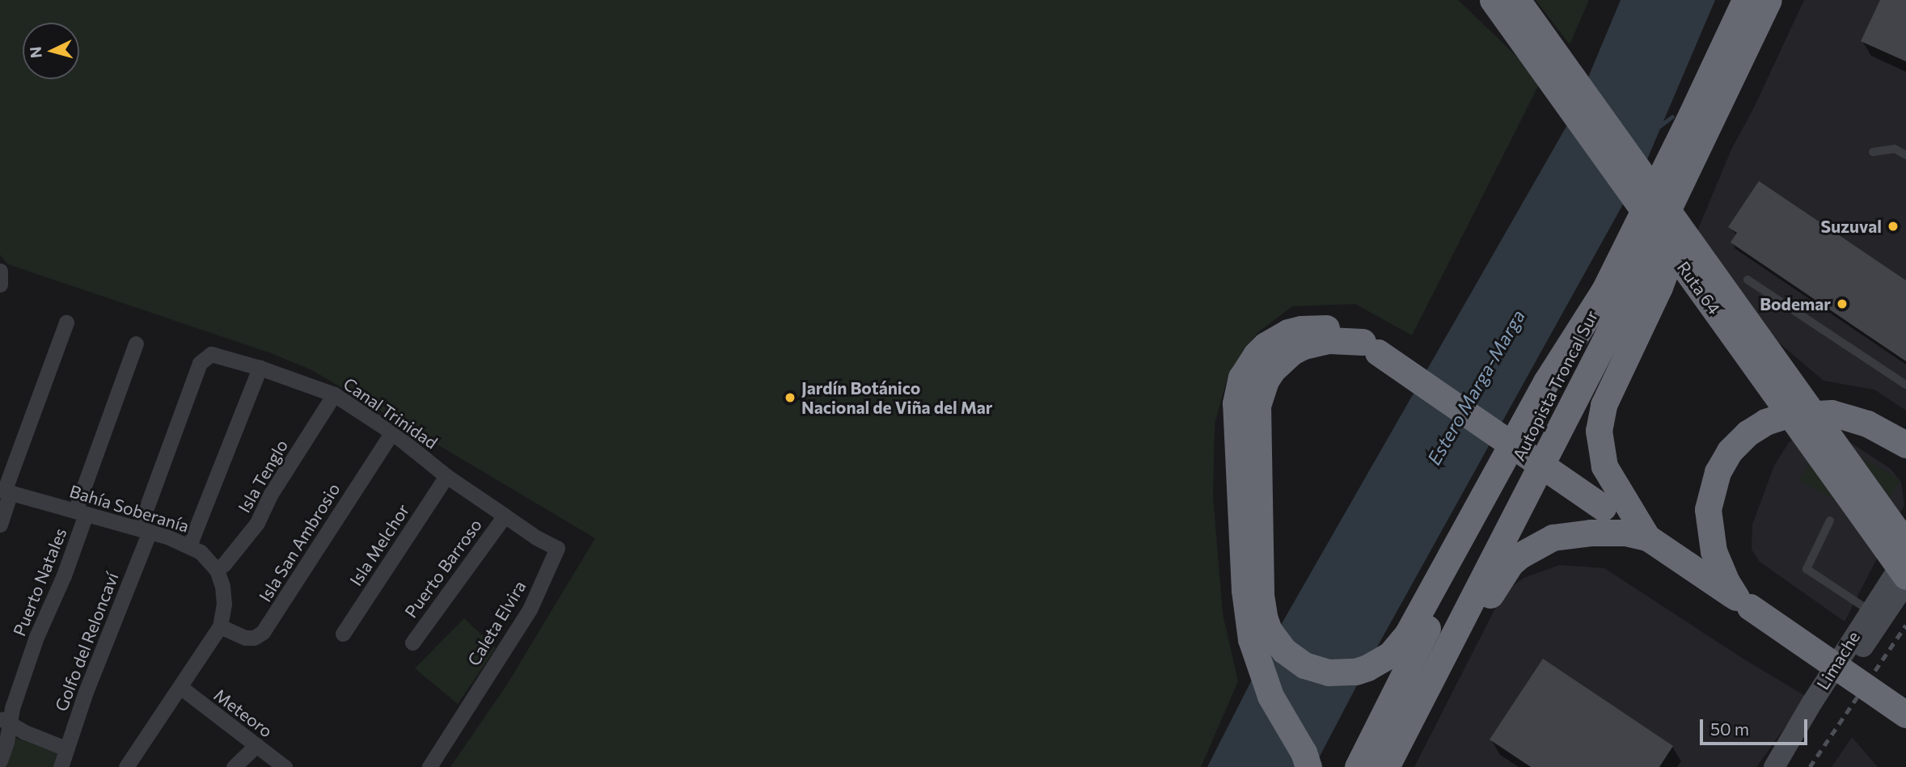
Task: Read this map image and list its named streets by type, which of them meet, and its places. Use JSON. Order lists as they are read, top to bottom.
{
  "streets": {
    "highway": ["Ruta 64", "Autopista Troncal Sur"],
    "main road": ["Limache"],
    "street": [
      "Canal Trinidad",
      "Isla Tenglo",
      "Bahía Soberanía",
      "Isla San Ambrosio",
      "Isla Melchor",
      "Puerto Barroso",
      "Puerto Natales",
      "Caleta Elvira",
      "Golfo del Reloncaví",
      "Meteoro"
    ]
  },
  "crossings": [
    ["Canal Trinidad", "Isla Tenglo"],
    ["Canal Trinidad", "Isla San Ambrosio"],
    ["Canal Trinidad", "Isla Melchor"],
    ["Canal Trinidad", "Puerto Barroso"],
    ["Canal Trinidad", "Caleta Elvira"],
    ["Canal Trinidad", "Golfo del Reloncaví"],
    ["Isla Tenglo", "Bahía Soberanía"],
    ["Bahía Soberanía", "Puerto Natales"],
    ["Bahía Soberanía", "Golfo del Reloncaví"],
    ["Puerto Barroso", "Caleta Elvira"]
  ],
  "water": ["Estero Marga-Marga"],
  "places": ["Suzuval", "Bodemar", "Jardín Botánico Nacional de Viña del Mar"],
  "scale_bar": "50 m",
  "north": "left"
}
